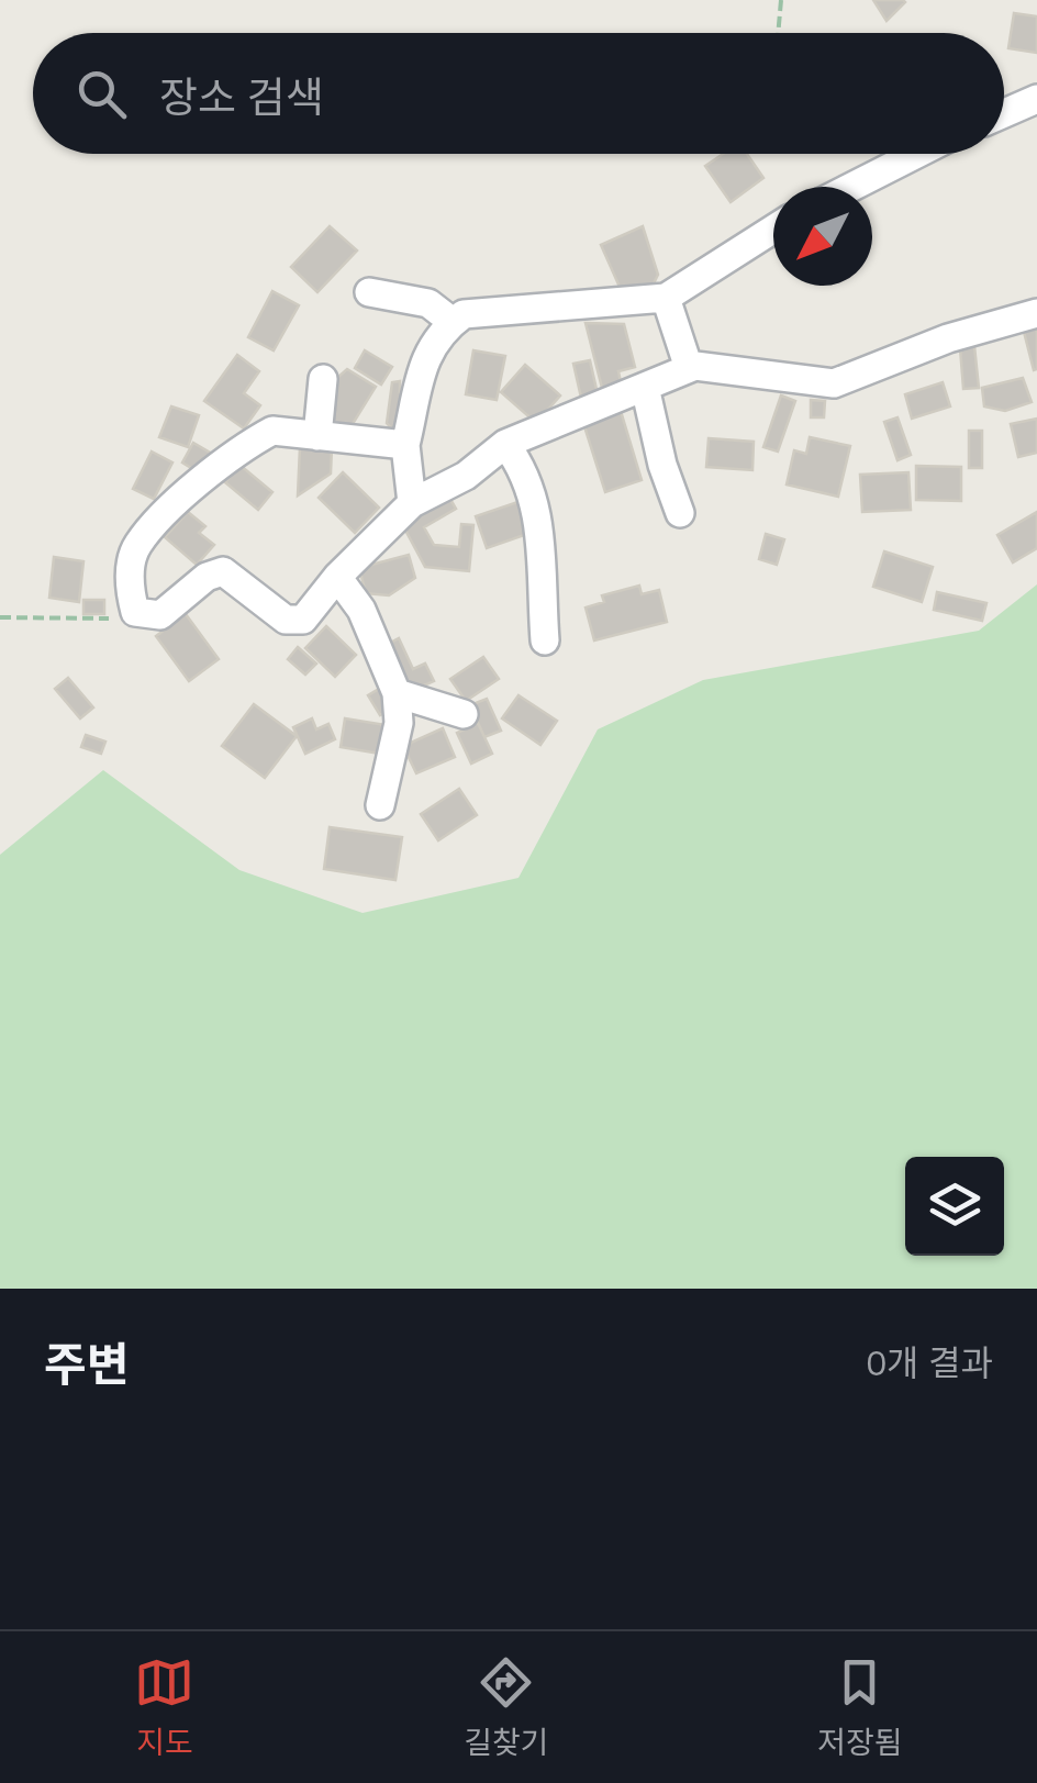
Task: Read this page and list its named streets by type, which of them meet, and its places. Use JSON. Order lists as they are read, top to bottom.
{
  "north": "bottom left",
  "page": {
    "search": "장소 검색",
    "heading": ["주변", "0개 결과"],
    "nav": ["지도", "길찾기", "저장됨"]
  }
}
